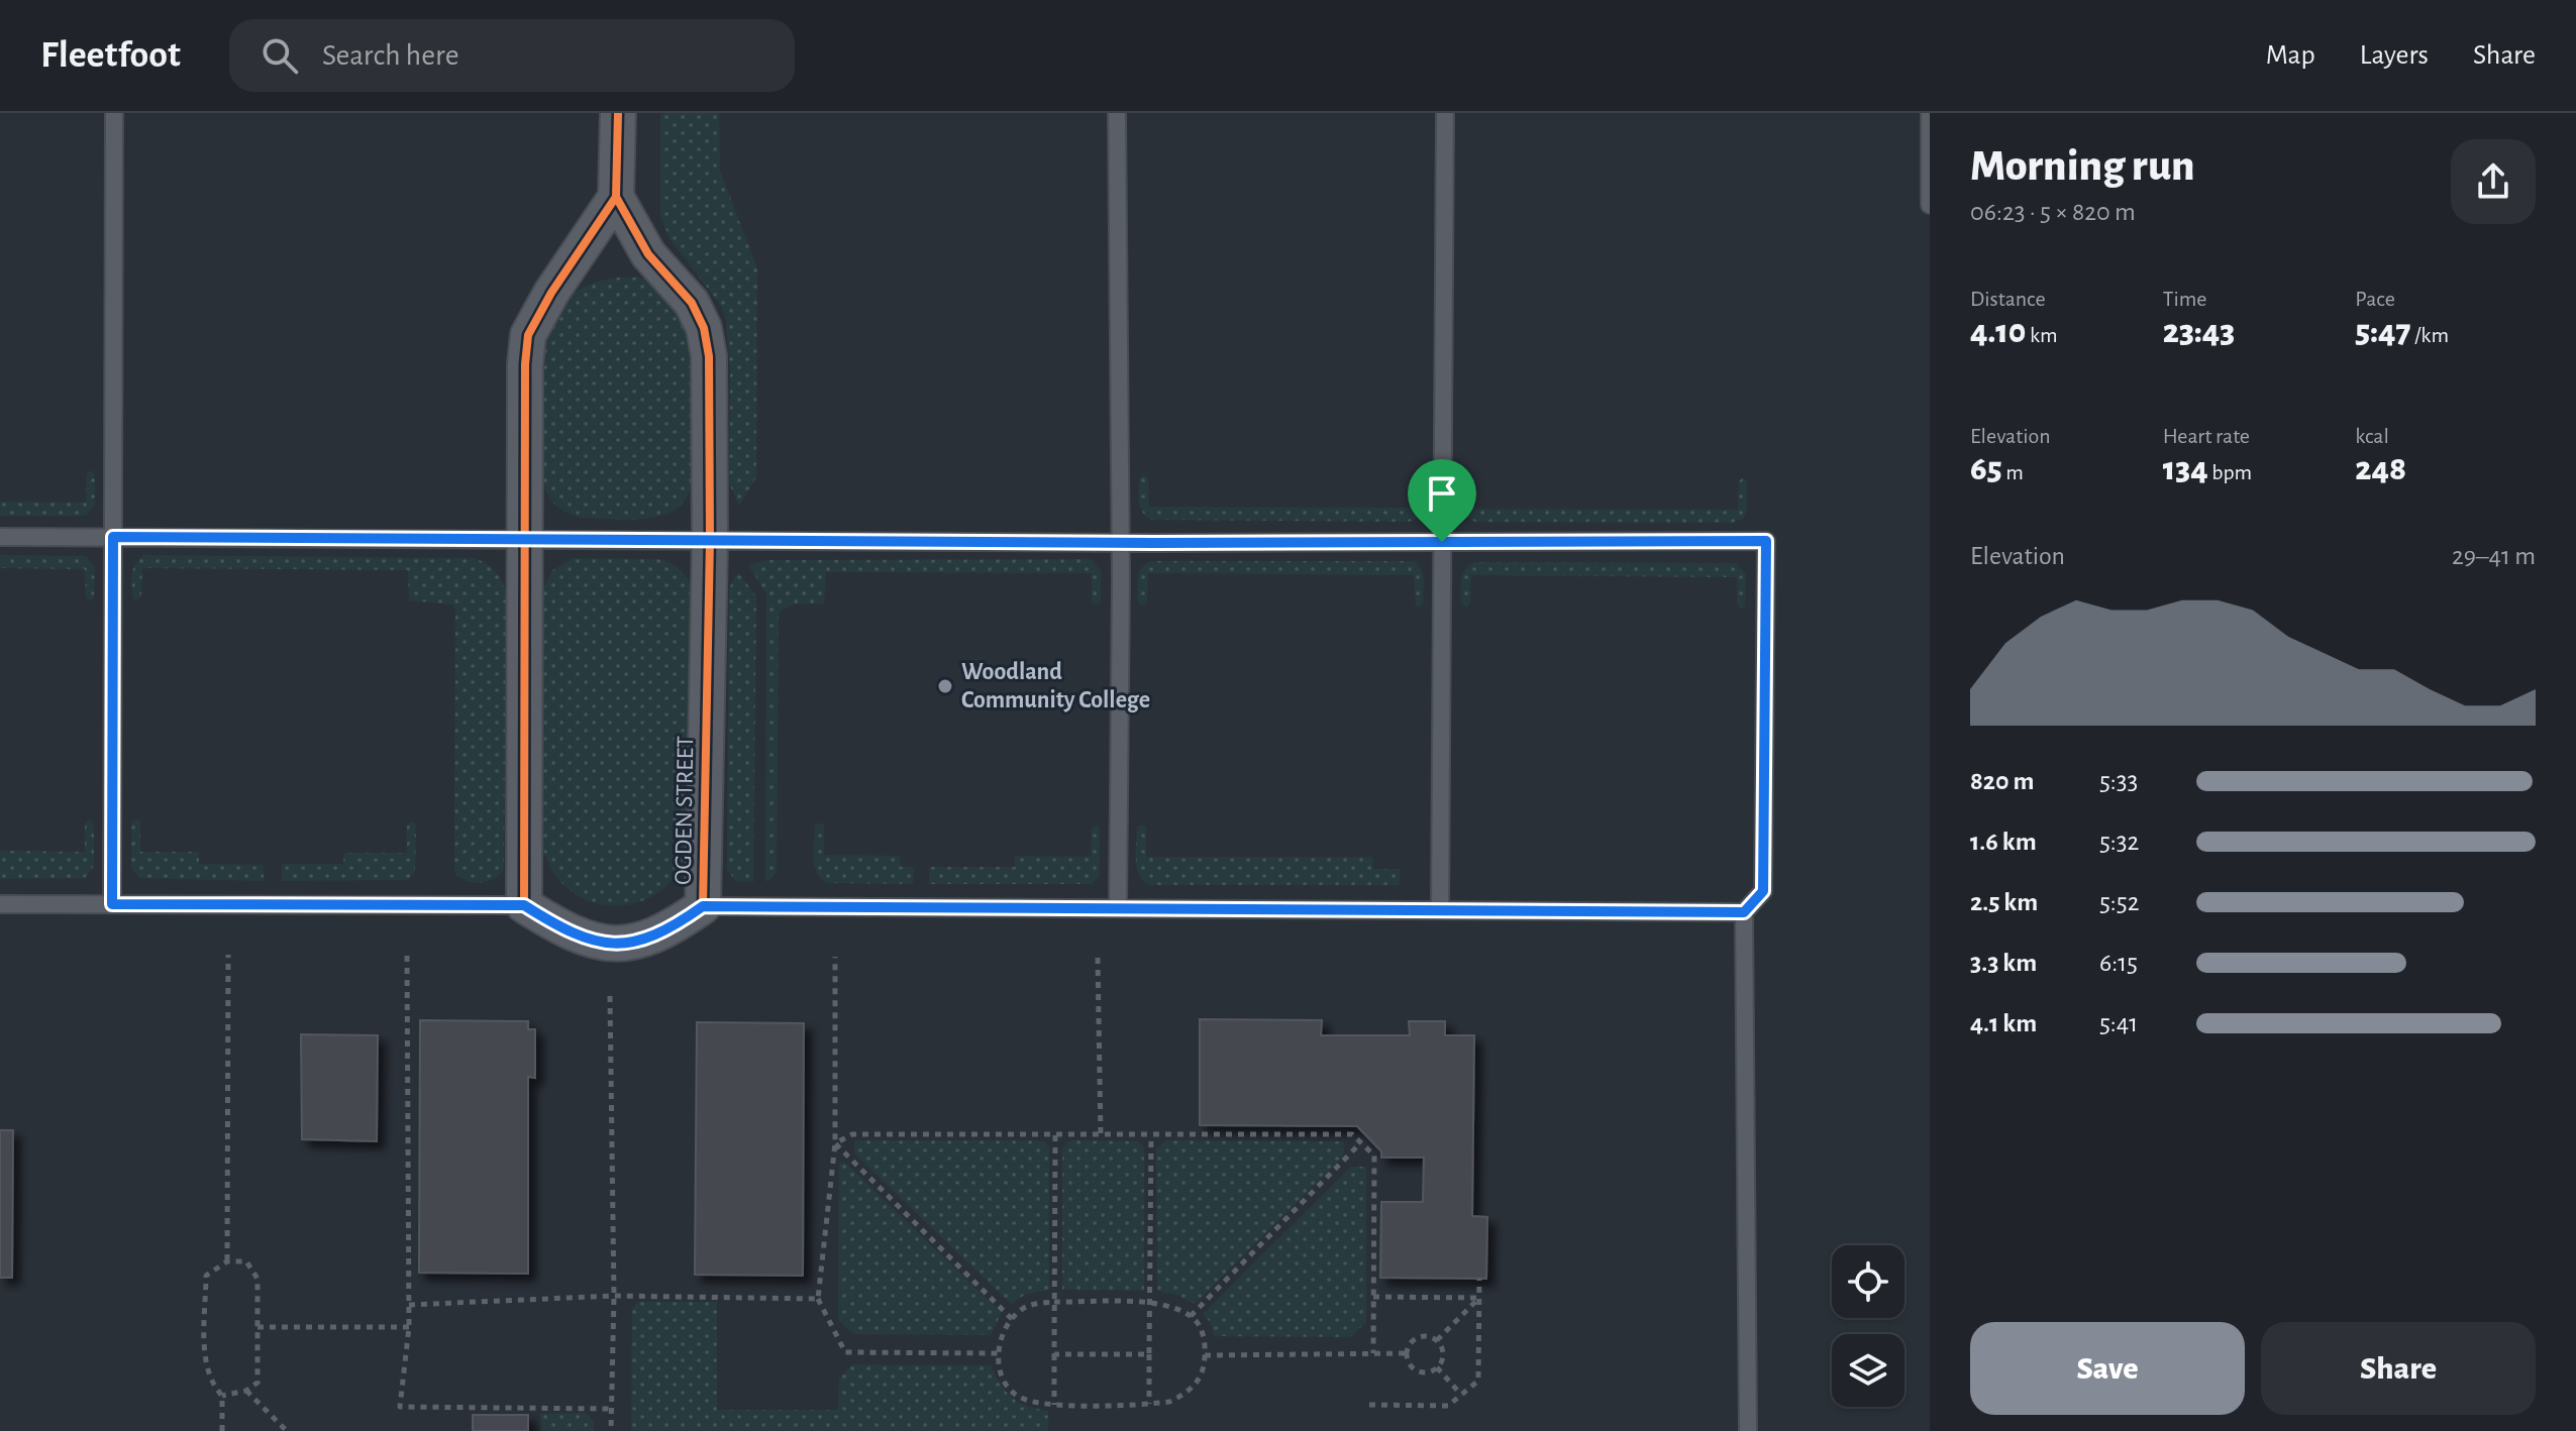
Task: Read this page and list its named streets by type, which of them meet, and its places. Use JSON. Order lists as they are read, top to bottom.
{
  "streets": {
    "street": ["OGDEN STREET"]
  },
  "places": ["Woodland Community College"],
  "page": {
    "header": "Fleetfoot",
    "search": "Search here",
    "nav": ["Map", "Layers", "Share"],
    "heading": ["Morning run", "06:23 · 5 × 820 m"],
    "stats": [
      ["Distance", "4.10 km"],
      ["Time", "23:43"],
      ["Pace", "5:47 /km"],
      ["Elevation", "65 m"],
      ["Heart rate", "134 bpm"],
      ["kcal", "248"]
    ],
    "chart": ["Elevation", "29–41 m"],
    "list": [
      {
        "name": "820 m",
        "note": "5:33"
      },
      {
        "name": "1.6 km",
        "note": "5:32"
      },
      {
        "name": "2.5 km",
        "note": "5:52"
      },
      {
        "name": "3.3 km",
        "note": "6:15"
      },
      {
        "name": "4.1 km",
        "note": "5:41"
      }
    ],
    "buttons": ["Save", "Share"]
  }
}
